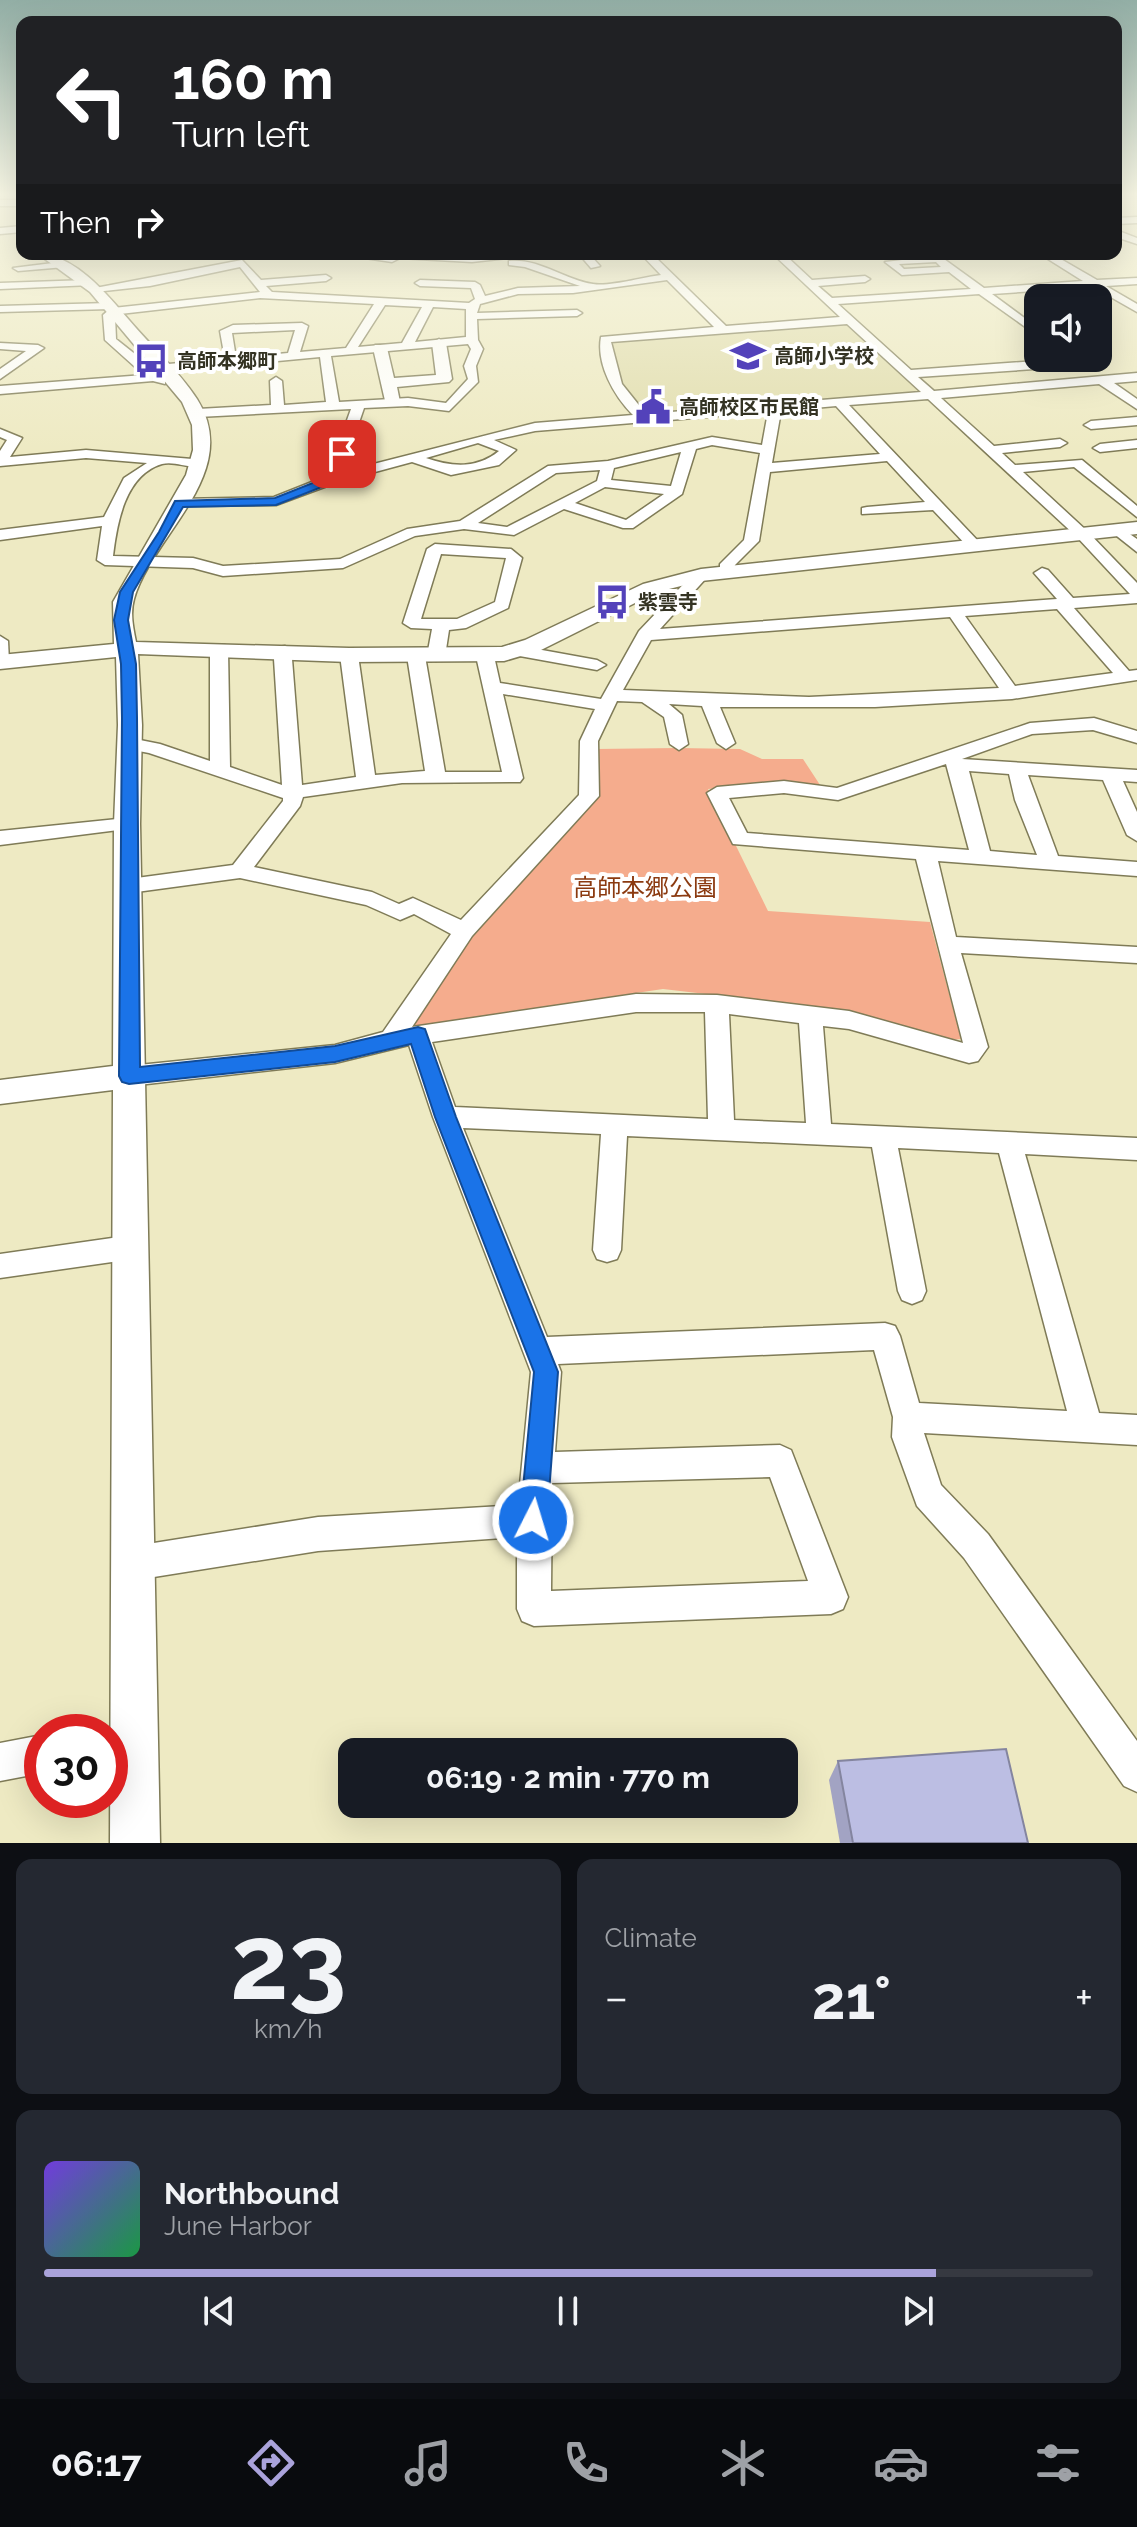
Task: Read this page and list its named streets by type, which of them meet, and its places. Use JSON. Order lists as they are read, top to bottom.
{
  "parks": ["高師本郷公園"],
  "places": {
    "school or university": ["高師小学校"],
    "bus stop": ["高師本郷町", "紫雲寺"],
    "public building": ["高師校区市民館"]
  },
  "page": {
    "turn": ["160 m", "Turn left"],
    "then": "Then",
    "limit": "30",
    "trip": "06:19 · 2 min · 770 m",
    "tile": [
      ["23", "km/h"],
      "Climate"
    ],
    "heat": ["−", "21°", "+"],
    "song": ["Northbound", "June Harbor"],
    "tabs": "06:17"
  }
}
